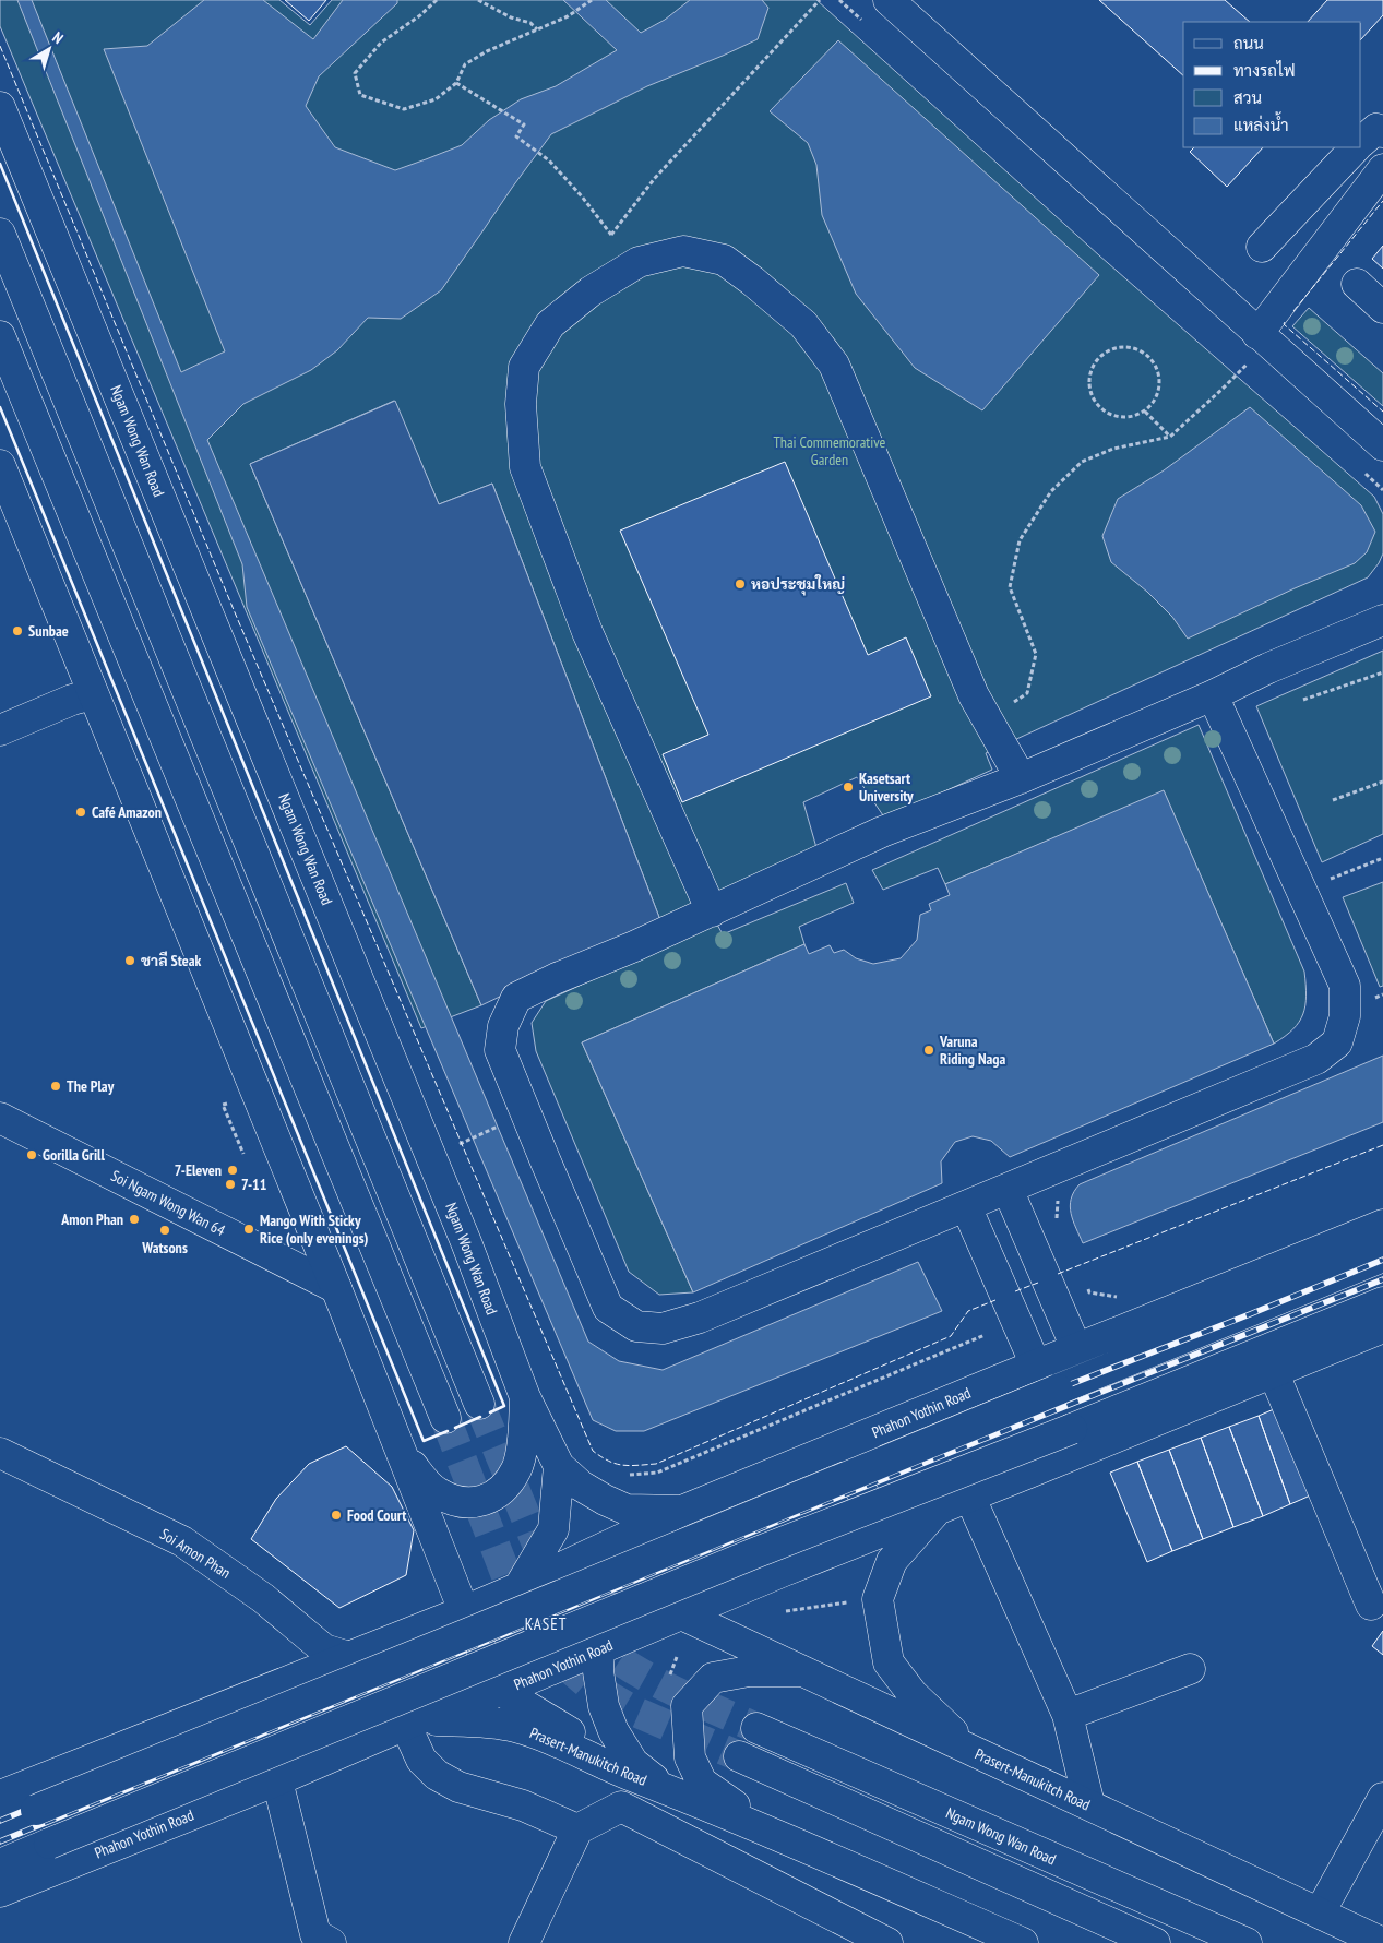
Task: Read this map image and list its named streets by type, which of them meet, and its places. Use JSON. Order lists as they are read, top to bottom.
{
  "streets": {
    "main road": [
      "Ngam Wong Wan Road",
      "Soi Ngam Wong Wan 64",
      "Phahon Yothin Road",
      "Soi Amon Phan",
      "Prasert-Manukitch Road"
    ]
  },
  "crossings": [
    ["Ngam Wong Wan Road", "Phahon Yothin Road"],
    ["Phahon Yothin Road", "Soi Amon Phan"],
    ["Phahon Yothin Road", "Prasert-Manukitch Road"]
  ],
  "districts": ["KASET"],
  "parks": ["Thai Commemorative Garden"],
  "places": [
    "หอประชุมใหญ่",
    "Sunbae",
    "Kasetsart University",
    "Café Amazon",
    "ชาลี Steak",
    "Varuna Riding Naga",
    "The Play",
    "Gorilla Grill",
    "7-Eleven",
    "7-11",
    "Amon Phan",
    "Mango With Sticky Rice (only evenings)",
    "Watsons",
    "Food Court"
  ],
  "legend": [
    "ถนน",
    "ทางรถไฟ",
    "สวน",
    "แหล่งน้ำ"
  ],
  "north": "top right"
}
